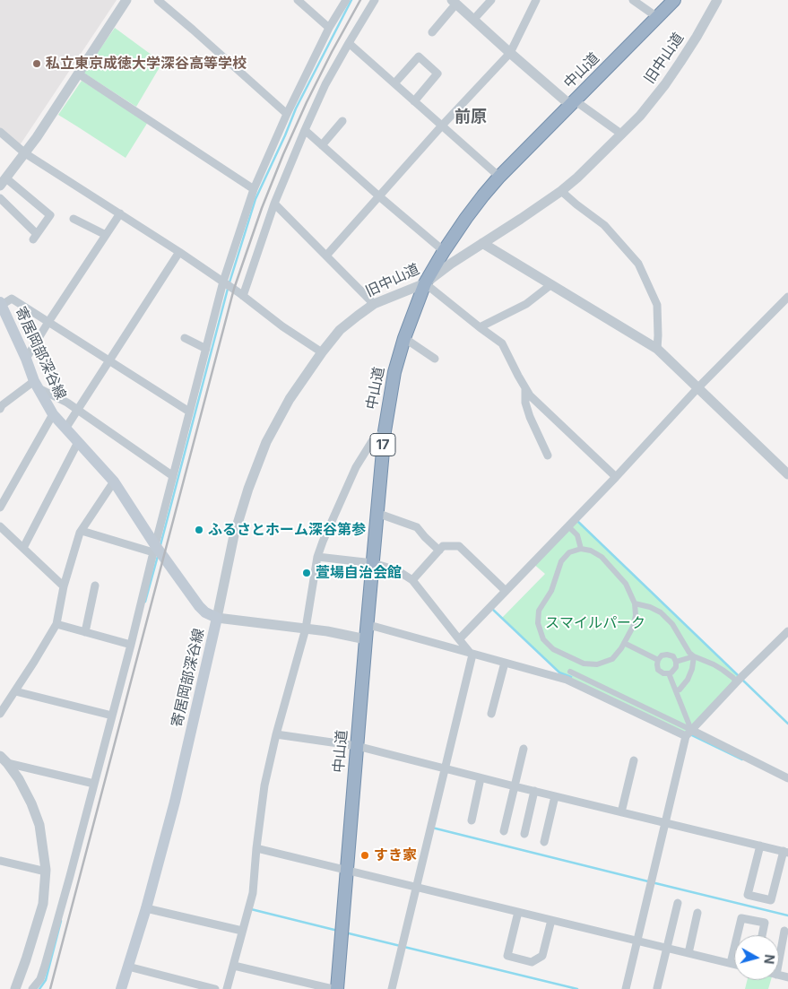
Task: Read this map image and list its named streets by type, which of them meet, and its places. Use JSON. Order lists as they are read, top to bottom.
{
  "streets": {
    "highway": ["中山道", "17"],
    "main road": ["寄居岡部深谷線"],
    "street": ["旧中山道"]
  },
  "crossings": [
    ["旧中山道", "中山道"],
    ["旧中山道", "寄居岡部深谷線"]
  ],
  "districts": ["前原"],
  "parks": ["スマイルパーク"],
  "places": [
    "私立東京成徳大学深谷高等学校",
    "ふるさとホーム深谷第参",
    "萱場自治会館",
    "すき家"
  ],
  "north": "right"
}
